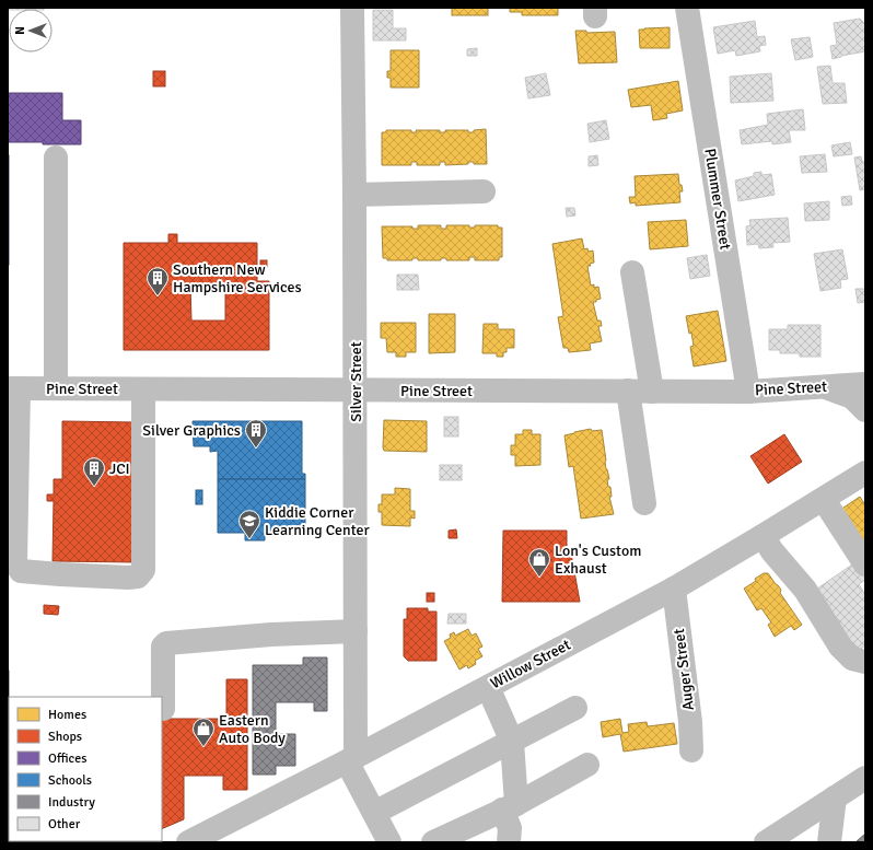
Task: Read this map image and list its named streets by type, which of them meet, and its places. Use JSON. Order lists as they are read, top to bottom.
{
  "streets": {
    "street": [
      "Plummer Street",
      "Silver Street",
      "Pine Street",
      "Willow Street",
      "Auger Street"
    ]
  },
  "crossings": [
    ["Plummer Street", "Pine Street"],
    ["Silver Street", "Pine Street"],
    ["Silver Street", "Willow Street"],
    ["Willow Street", "Auger Street"]
  ],
  "places": {
    "building": ["Southern New Hampshire Services", "Silver Graphics", "JCI"],
    "school or university": ["Kiddie Corner Learning Center"],
    "shop": ["Lon's Custom Exhaust", "Eastern Auto Body"]
  },
  "legend": [
    "Homes",
    "Shops",
    "Offices",
    "Schools",
    "Industry",
    "Other"
  ],
  "north": "left"
}
